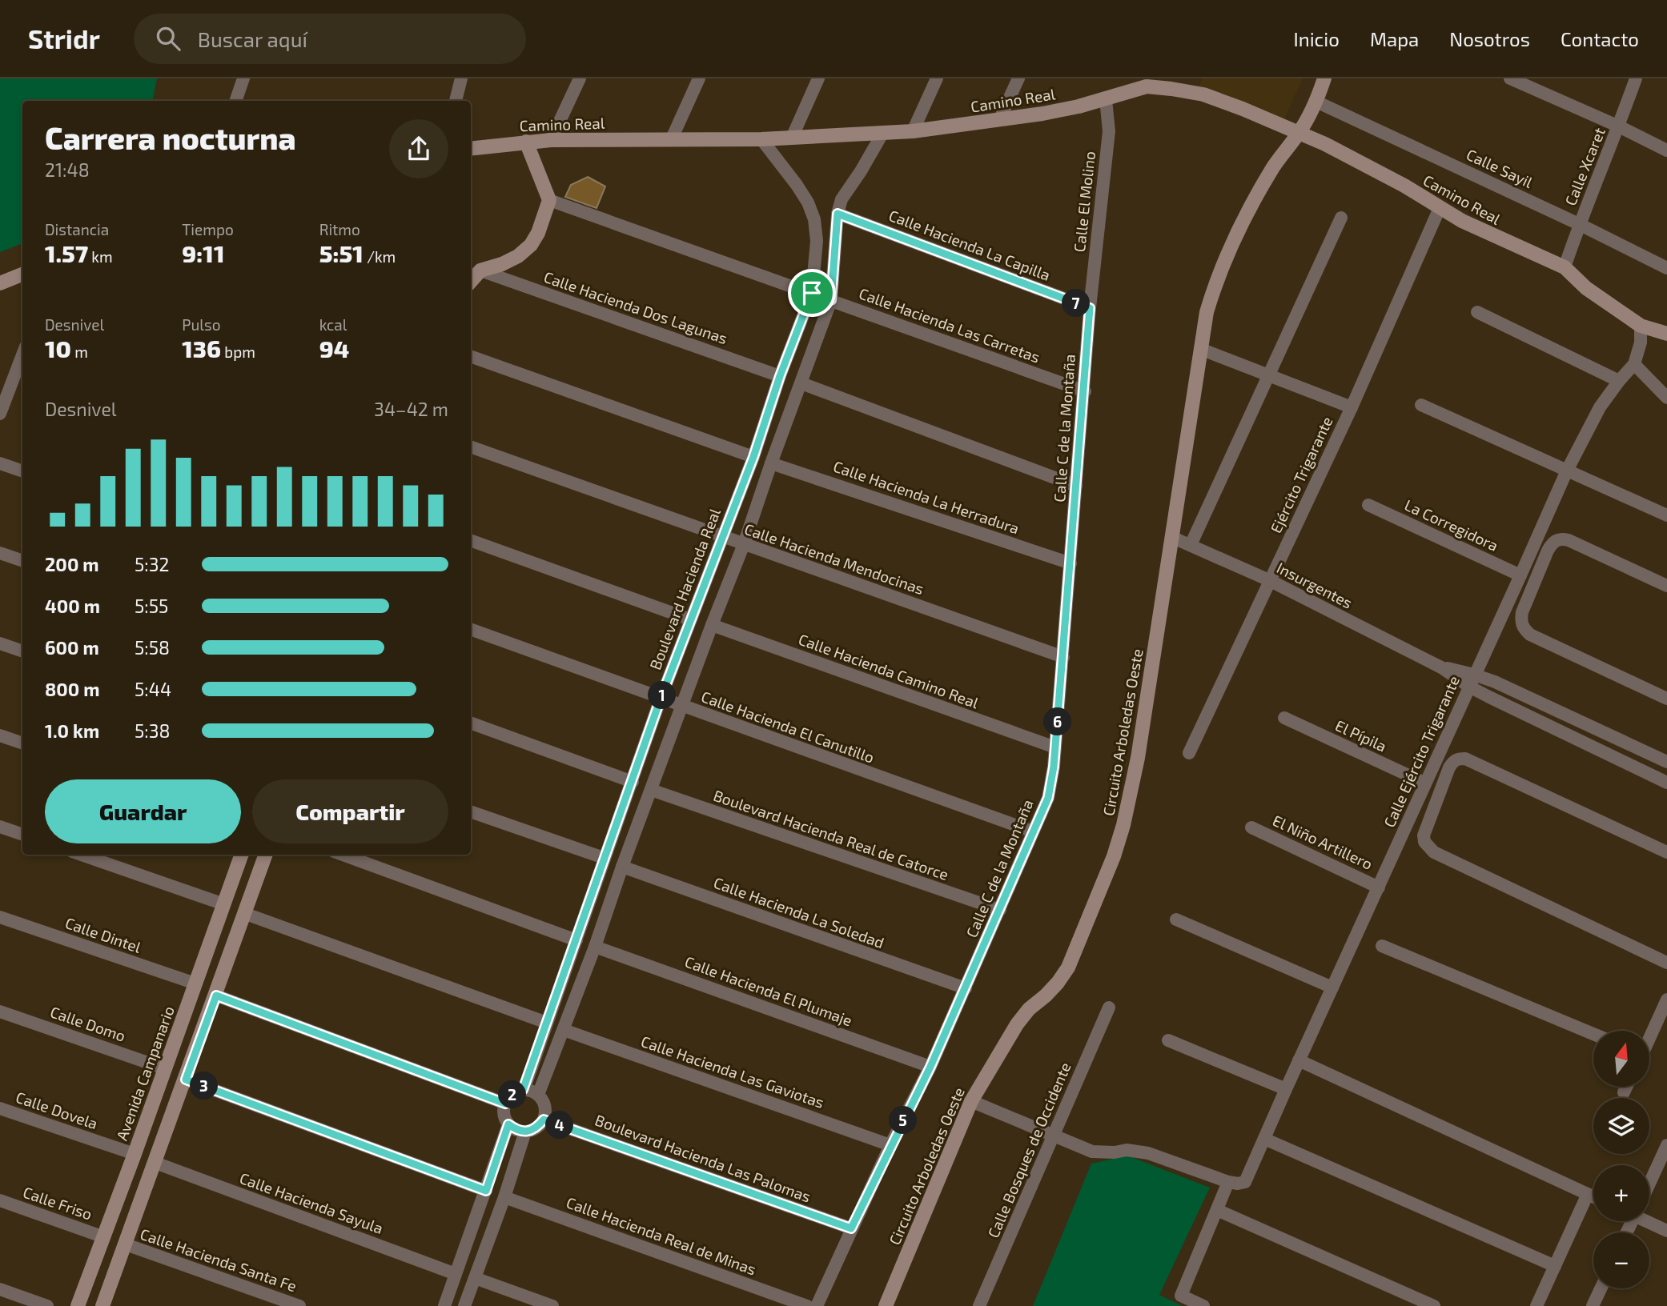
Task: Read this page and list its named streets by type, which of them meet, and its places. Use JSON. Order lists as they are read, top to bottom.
{
  "streets": {
    "street": [
      "Camino Real",
      "Calle Xcaret",
      "Calle Sayil",
      "Calle El Molino",
      "Calle Hacienda La Capilla",
      "Calle Hacienda Dos Lagunas",
      "Calle Hacienda Las Carretas",
      "Calle C de la Montaña",
      "Ejército Trigarante",
      "Calle Hacienda La Herradura",
      "La Corregidora",
      "Calle Hacienda Mendocinas",
      "Insurgentes",
      "Boulevard Hacienda Real",
      "Calle Hacienda Camino Real",
      "Calle Hacienda El Canutillo",
      "Circuito Arboledas Oeste",
      "El Pípila",
      "Calle Ejército Trigarante",
      "Boulevard Hacienda Real de Catorce",
      "El Niño Artillero",
      "Calle Hacienda La Soledad",
      "Calle Dintel",
      "Calle Hacienda El Plumaje",
      "Calle Domo",
      "Calle Hacienda Las Gaviotas",
      "Avenida Campanario",
      "Calle Dovela",
      "Calle Bosques de Occidente",
      "Boulevard Hacienda Las Palomas",
      "Calle Friso",
      "Calle Hacienda Sayula",
      "Calle Hacienda Real de Minas",
      "Calle Hacienda Santa Fe"
    ]
  },
  "crossings": [
    ["Camino Real", "Calle Xcaret"],
    ["Camino Real", "Calle El Molino"],
    ["Camino Real", "Ejército Trigarante"],
    ["Camino Real", "Boulevard Hacienda Real"],
    ["Camino Real", "Circuito Arboledas Oeste"],
    ["Camino Real", "Calle Ejército Trigarante"],
    ["Calle Xcaret", "Calle Sayil"],
    ["Calle Sayil", "Circuito Arboledas Oeste"],
    ["Calle El Molino", "Calle Hacienda La Capilla"],
    ["Calle El Molino", "Calle C de la Montaña"],
    ["Calle Hacienda La Capilla", "Calle C de la Montaña"],
    ["Calle Hacienda Dos Lagunas", "Boulevard Hacienda Real"],
    ["Calle Hacienda Las Carretas", "Calle C de la Montaña"],
    ["Calle Hacienda Las Carretas", "Boulevard Hacienda Real"],
    ["Calle C de la Montaña", "Calle Hacienda La Herradura"],
    ["Calle C de la Montaña", "Calle Hacienda Mendocinas"],
    ["Calle C de la Montaña", "Calle Hacienda Camino Real"],
    ["Calle C de la Montaña", "Calle Hacienda El Canutillo"],
    ["Calle C de la Montaña", "Boulevard Hacienda Real de Catorce"],
    ["Calle C de la Montaña", "Calle Hacienda La Soledad"],
    ["Calle C de la Montaña", "Calle Hacienda El Plumaje"],
    ["Calle C de la Montaña", "Calle Hacienda Las Gaviotas"],
    ["Calle C de la Montaña", "Boulevard Hacienda Las Palomas"],
    ["Ejército Trigarante", "Insurgentes"],
    ["La Corregidora", "Calle Ejército Trigarante"],
    ["Calle Hacienda Mendocinas", "Boulevard Hacienda Real"],
    ["Insurgentes", "Circuito Arboledas Oeste"],
    ["Insurgentes", "Calle Ejército Trigarante"],
    ["Boulevard Hacienda Real", "Calle Hacienda El Canutillo"],
    ["Boulevard Hacienda Real", "Boulevard Hacienda Las Palomas"],
    ["El Pípila", "Calle Ejército Trigarante"],
    ["Calle Ejército Trigarante", "El Niño Artillero"],
    ["Calle Dintel", "Avenida Campanario"],
    ["Calle Domo", "Avenida Campanario"],
    ["Avenida Campanario", "Calle Dovela"],
    ["Avenida Campanario", "Calle Friso"]
  ],
  "north": "top",
  "page": {
    "header": "Stridr",
    "search": "Buscar aquí",
    "nav": [
      "Inicio",
      "Mapa",
      "Nosotros",
      "Contacto"
    ],
    "heading": ["Carrera nocturna", "21:48"],
    "stats": [
      ["Distancia", "1.57 km"],
      ["Tiempo", "9:11"],
      ["Ritmo", "5:51 /km"],
      ["Desnivel", "10 m"],
      ["Pulso", "136 bpm"],
      ["kcal", "94"]
    ],
    "pins": [
      "7",
      "1",
      "6",
      "3",
      "2",
      "5",
      "4"
    ],
    "chart": ["Desnivel", "34–42 m"],
    "list": [
      {
        "name": "200 m",
        "note": "5:32"
      },
      {
        "name": "400 m",
        "note": "5:55"
      },
      {
        "name": "600 m",
        "note": "5:58"
      },
      {
        "name": "800 m",
        "note": "5:44"
      },
      {
        "name": "1.0 km",
        "note": "5:38"
      }
    ],
    "buttons": ["Guardar", "Compartir"],
    "map_buttons": ["+", "−"]
  }
}
